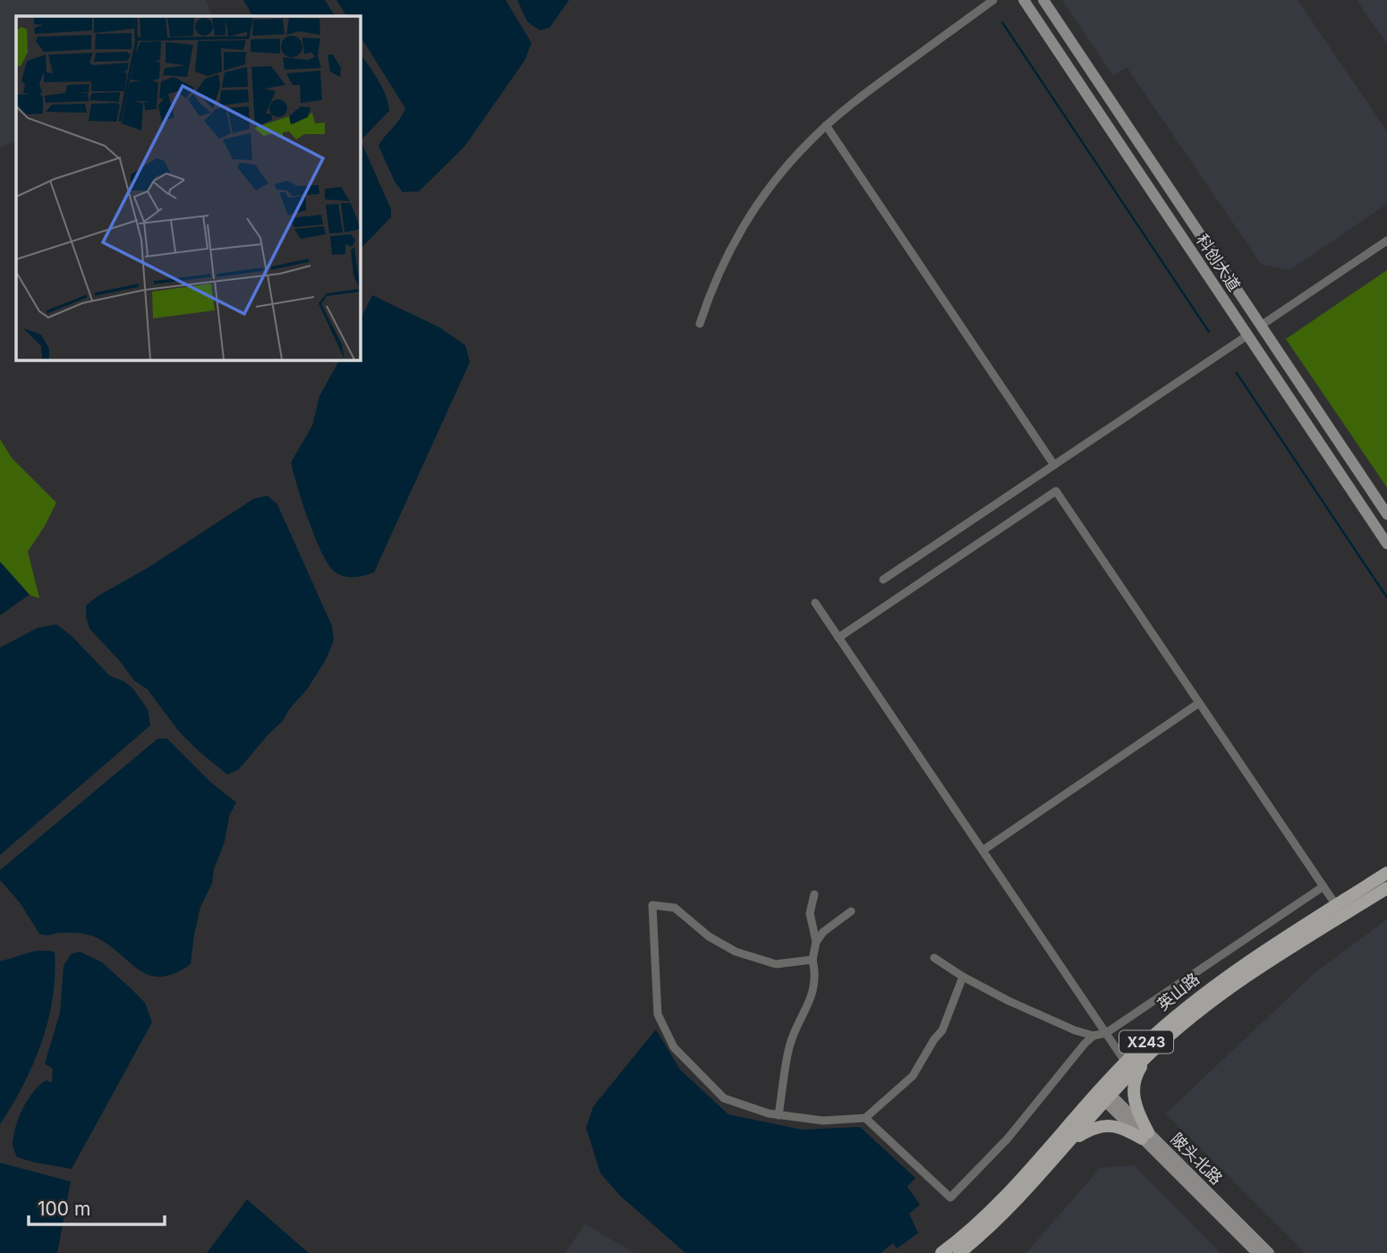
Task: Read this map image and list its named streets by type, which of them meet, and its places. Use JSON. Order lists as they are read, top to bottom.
{
  "streets": {
    "main road": [
      "科创大道",
      "英山路",
      "X243",
      "陂头北路"
    ]
  },
  "crossings": [
    ["英山路", "陂头北路"]
  ],
  "scale_bar": "100 m"
}
